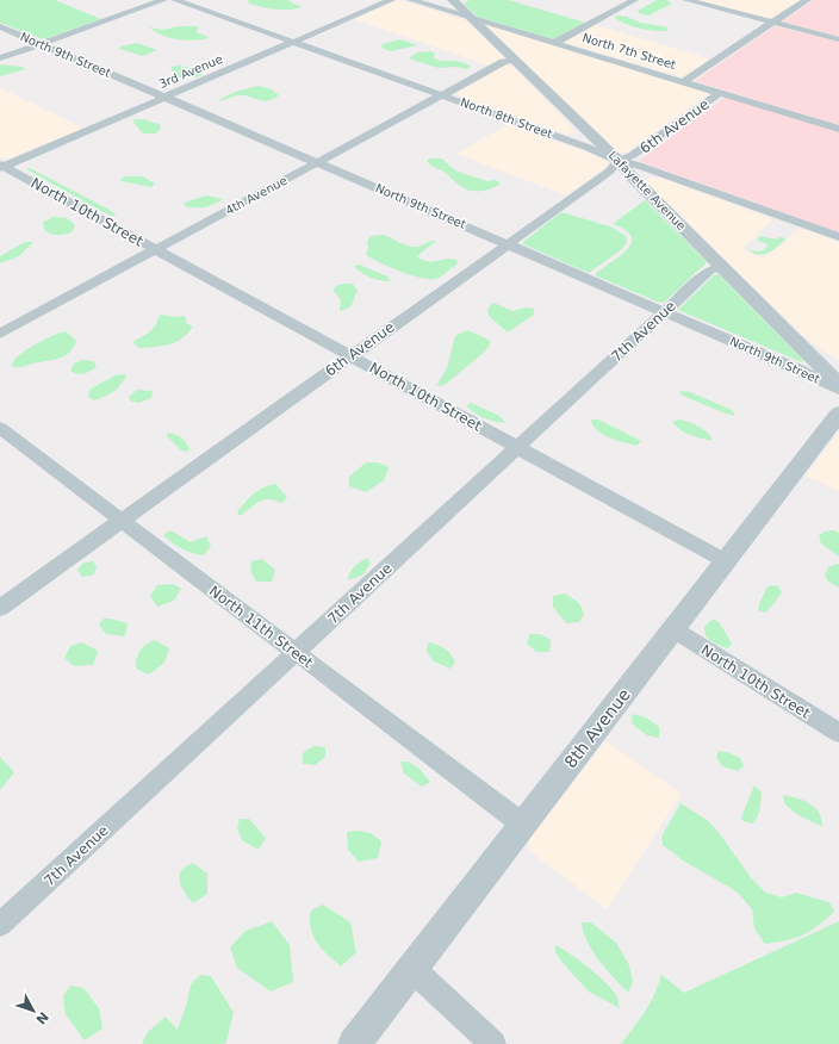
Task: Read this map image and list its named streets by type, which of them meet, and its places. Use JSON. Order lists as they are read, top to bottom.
{
  "streets": {
    "street": [
      "North 7th Street",
      "North 9th Street",
      "3rd Avenue",
      "North 8th Street",
      "6th Avenue",
      "Lafayette Avenue",
      "4th Avenue",
      "North 10th Street",
      "7th Avenue",
      "North 11th Street",
      "8th Avenue"
    ]
  },
  "crossings": [
    ["North 7th Street", "6th Avenue"],
    ["North 7th Street", "Lafayette Avenue"],
    ["North 9th Street", "3rd Avenue"],
    ["North 9th Street", "6th Avenue"],
    ["North 9th Street", "4th Avenue"],
    ["North 9th Street", "7th Avenue"],
    ["3rd Avenue", "North 8th Street"],
    ["3rd Avenue", "North 10th Street"],
    ["North 8th Street", "6th Avenue"],
    ["North 8th Street", "Lafayette Avenue"],
    ["North 8th Street", "4th Avenue"],
    ["6th Avenue", "Lafayette Avenue"],
    ["6th Avenue", "North 10th Street"],
    ["6th Avenue", "North 11th Street"],
    ["Lafayette Avenue", "4th Avenue"],
    ["Lafayette Avenue", "7th Avenue"],
    ["4th Avenue", "North 10th Street"],
    ["North 10th Street", "7th Avenue"],
    ["North 10th Street", "8th Avenue"],
    ["7th Avenue", "North 11th Street"],
    ["North 11th Street", "8th Avenue"]
  ],
  "north": "bottom right"
}
